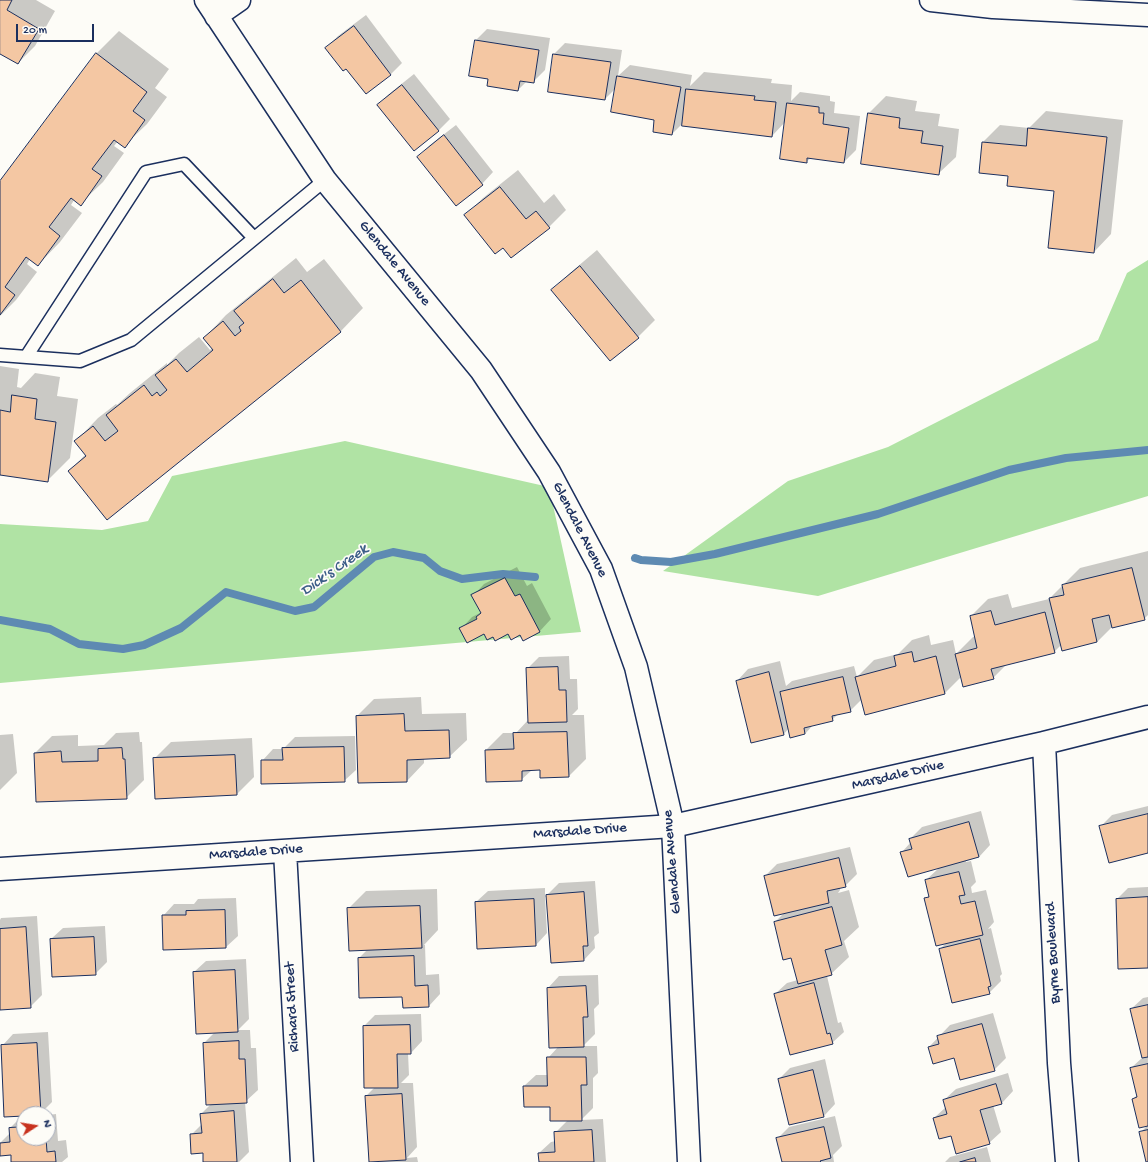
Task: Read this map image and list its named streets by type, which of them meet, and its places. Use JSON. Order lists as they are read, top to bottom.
{
  "streets": {
    "street": [
      "Glendale Avenue",
      "Marsdale Drive",
      "Byrne Boulevard",
      "Richard Street"
    ]
  },
  "crossings": [
    ["Glendale Avenue", "Marsdale Drive"],
    ["Marsdale Drive", "Byrne Boulevard"],
    ["Marsdale Drive", "Richard Street"]
  ],
  "water": ["Dick's Creek"],
  "scale_bar": "20 m",
  "north": "right"
}
